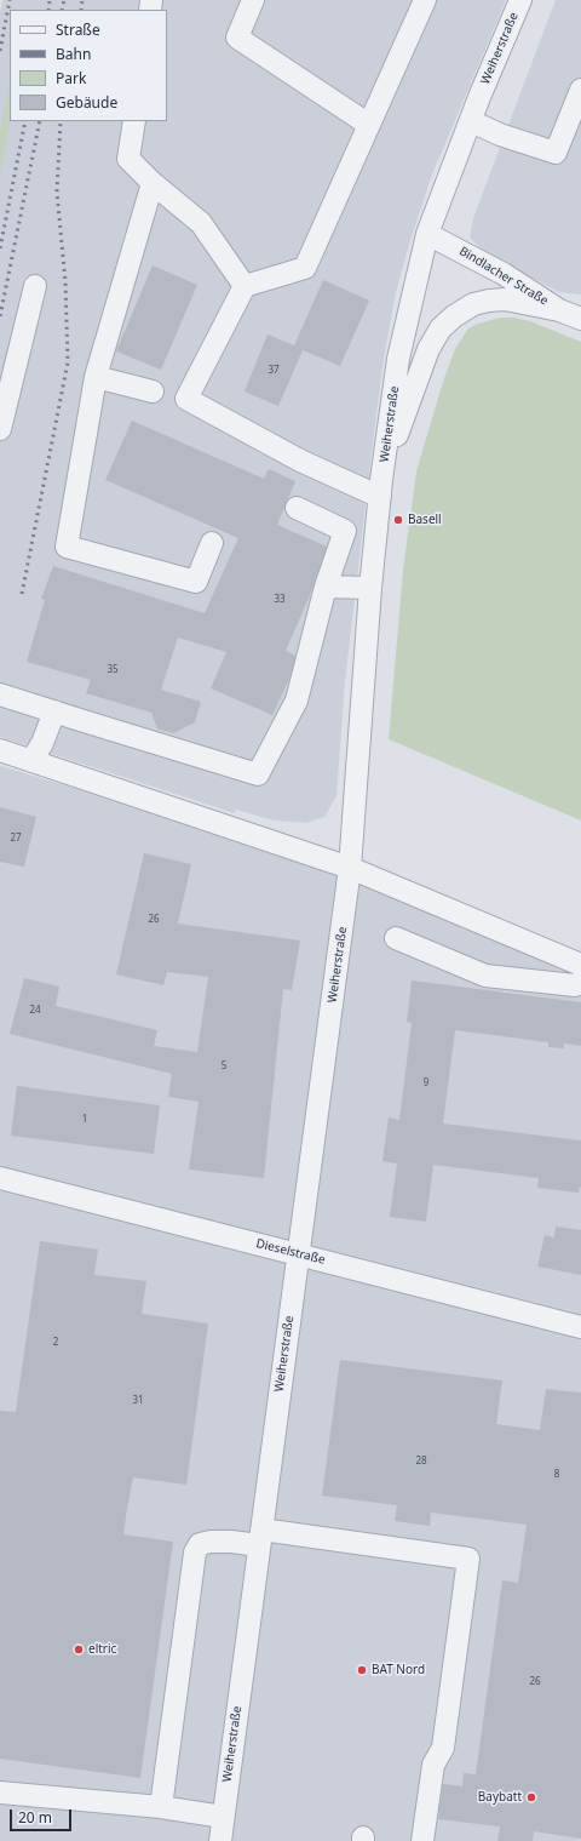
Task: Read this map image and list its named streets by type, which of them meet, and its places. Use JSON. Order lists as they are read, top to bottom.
{
  "streets": {
    "street": ["Weiherstraße", "Bindlacher Straße", "Dieselstraße"]
  },
  "crossings": [
    ["Weiherstraße", "Bindlacher Straße"],
    ["Weiherstraße", "Dieselstraße"]
  ],
  "places": [
    "Basell",
    "eltric",
    "BAT Nord",
    "Baybatt"
  ],
  "house_numbers": [
    "37",
    "33",
    "35",
    "27",
    "26",
    "24",
    "5",
    "9",
    "1",
    "2",
    "31",
    "28",
    "8",
    "26"
  ],
  "legend": [
    "Straße",
    "Bahn",
    "Park",
    "Gebäude"
  ],
  "scale_bar": "20 m"
}
